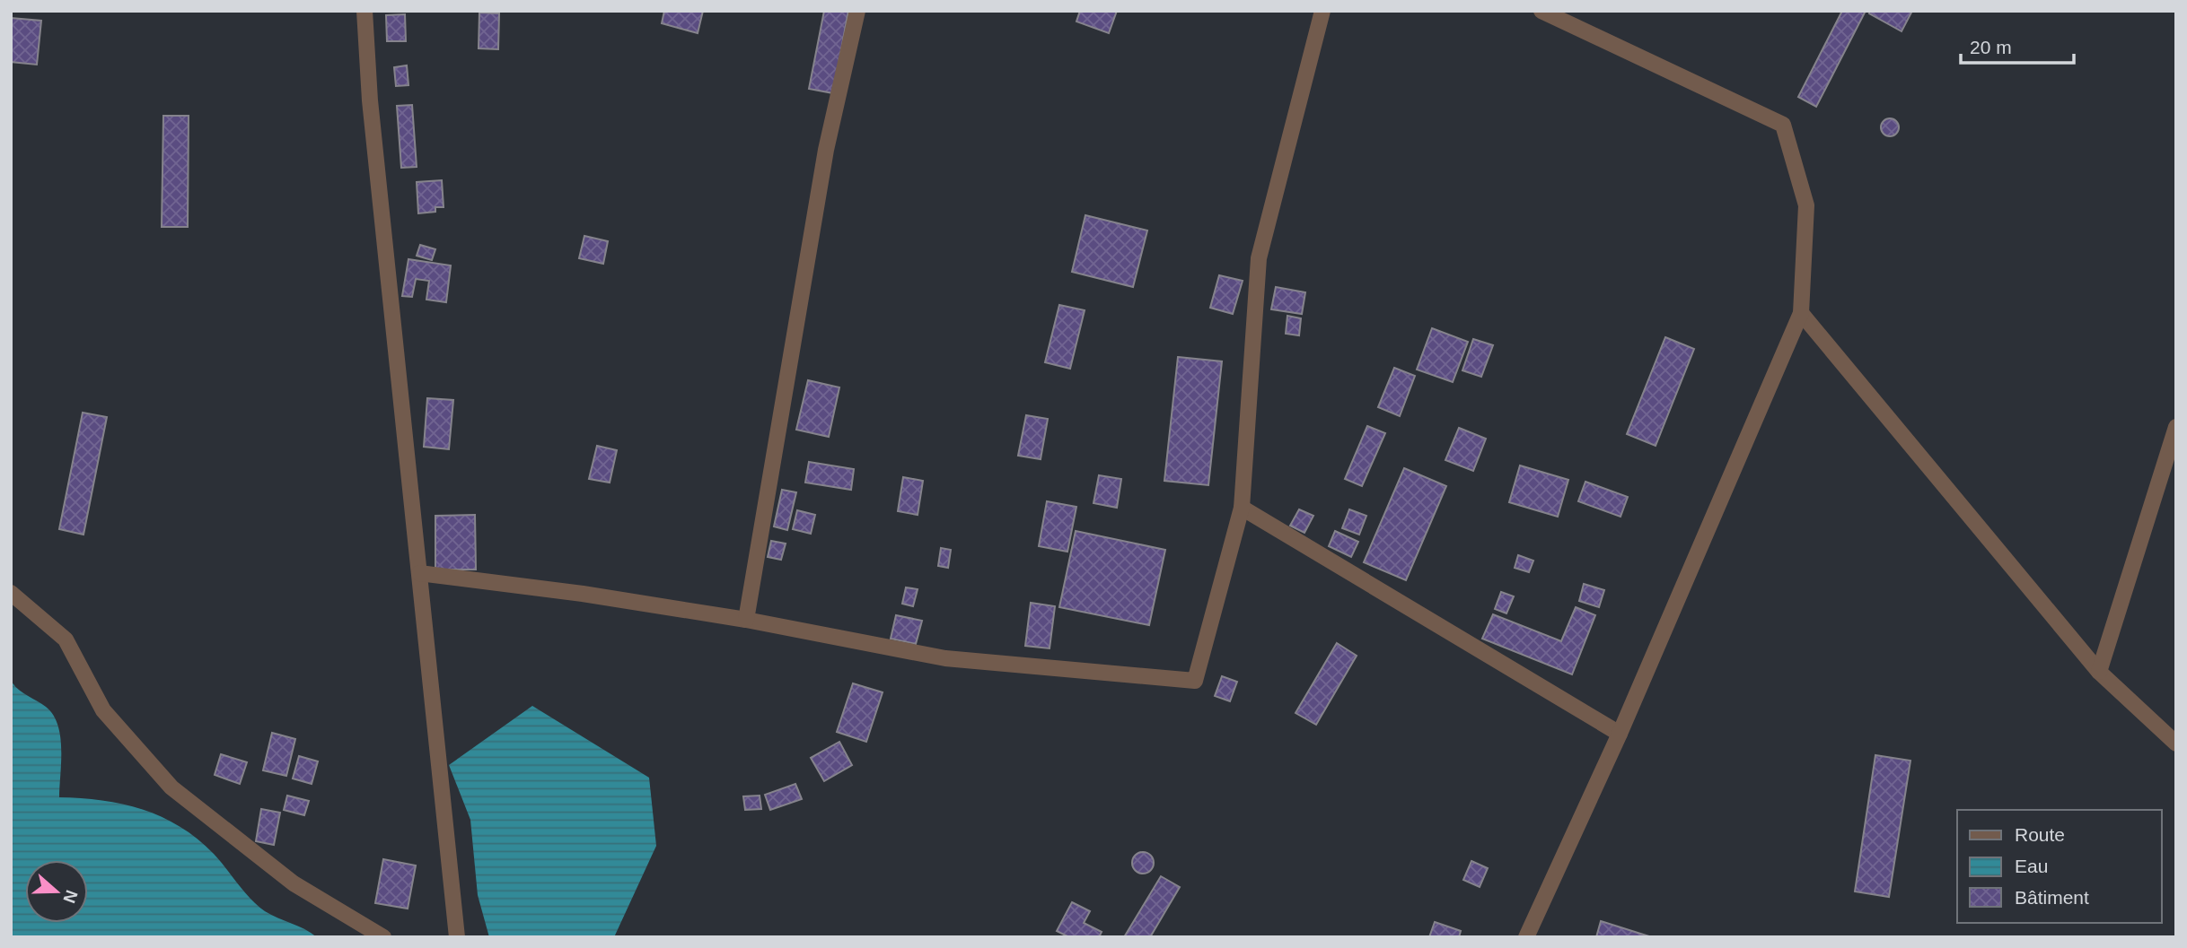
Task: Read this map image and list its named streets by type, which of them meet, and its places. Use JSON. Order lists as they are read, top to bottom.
{
  "legend": ["Route", "Eau", "Bâtiment"],
  "scale_bar": "20 m",
  "north": "right"
}
